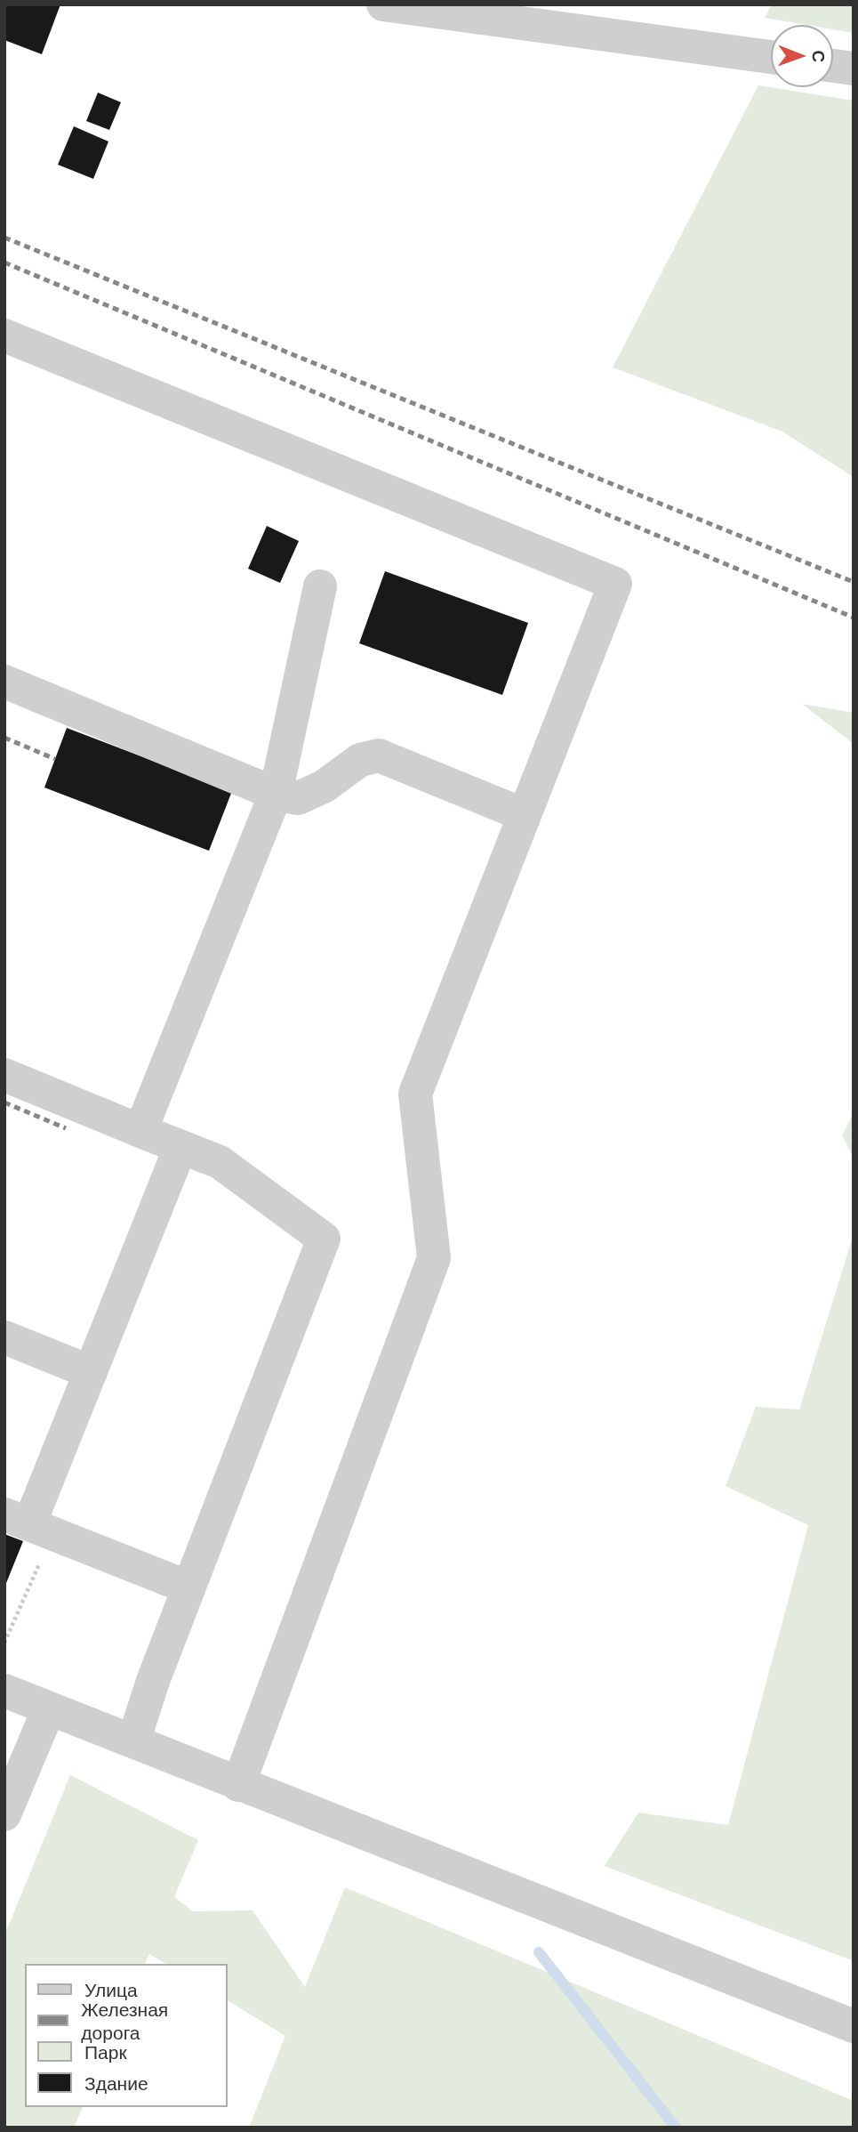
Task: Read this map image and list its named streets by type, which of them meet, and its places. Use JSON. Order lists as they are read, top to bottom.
{
  "legend": [
    "Улица",
    "Железная дорога",
    "Парк",
    "Здание"
  ],
  "north": "right"
}
